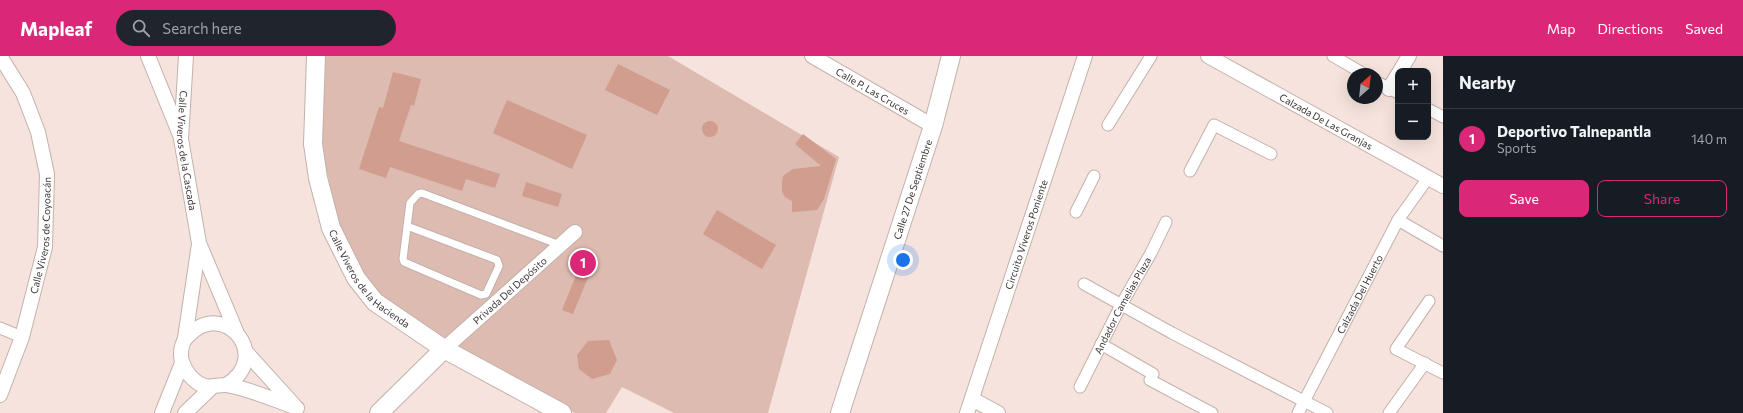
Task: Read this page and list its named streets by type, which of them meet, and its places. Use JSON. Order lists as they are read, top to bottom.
{
  "streets": {
    "street": [
      "Calle P. Las Cruces",
      "Calzada De Las Granjas",
      "Calle Viveros de la Cascada",
      "Calle 27 De Septiembre",
      "Calle Viveros de Coyoacán",
      "Circuito Viveros Poniente",
      "Calle Viveros de la Hacienda",
      "Privada Del Depósito",
      "Calzada Del Huerto",
      "Andador Camelias Plaza"
    ]
  },
  "crossings": [
    ["Calle P. Las Cruces", "Calle 27 De Septiembre"],
    ["Calzada De Las Granjas", "Calzada Del Huerto"],
    ["Calle Viveros de la Hacienda", "Privada Del Depósito"]
  ],
  "north": "top right",
  "page": {
    "header": "Mapleaf",
    "search": "Search here",
    "nav": ["Map", "Directions", "Saved"],
    "heading": "Nearby",
    "map_buttons": ["+", "−"],
    "list": [
      {
        "mark": "1",
        "name": "Deportivo Talnepantla",
        "note": "Sports",
        "value": "140 m"
      }
    ],
    "buttons": ["Save", "Share"],
    "pins": "1"
  }
}
